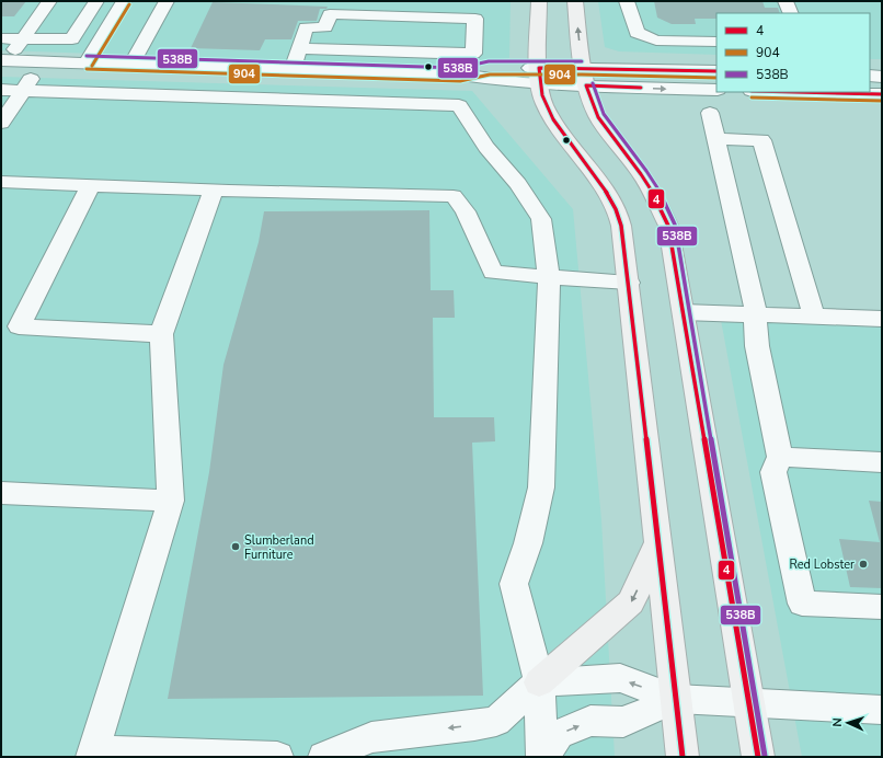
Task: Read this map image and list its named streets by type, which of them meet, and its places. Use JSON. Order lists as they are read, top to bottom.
{
  "places": ["Slumberland Furniture", "Red Lobster"],
  "lines": ["transit line 904", "transit line 538B", "transit line 4"],
  "legend": ["4", "904", "538B"],
  "north": "left"
}
